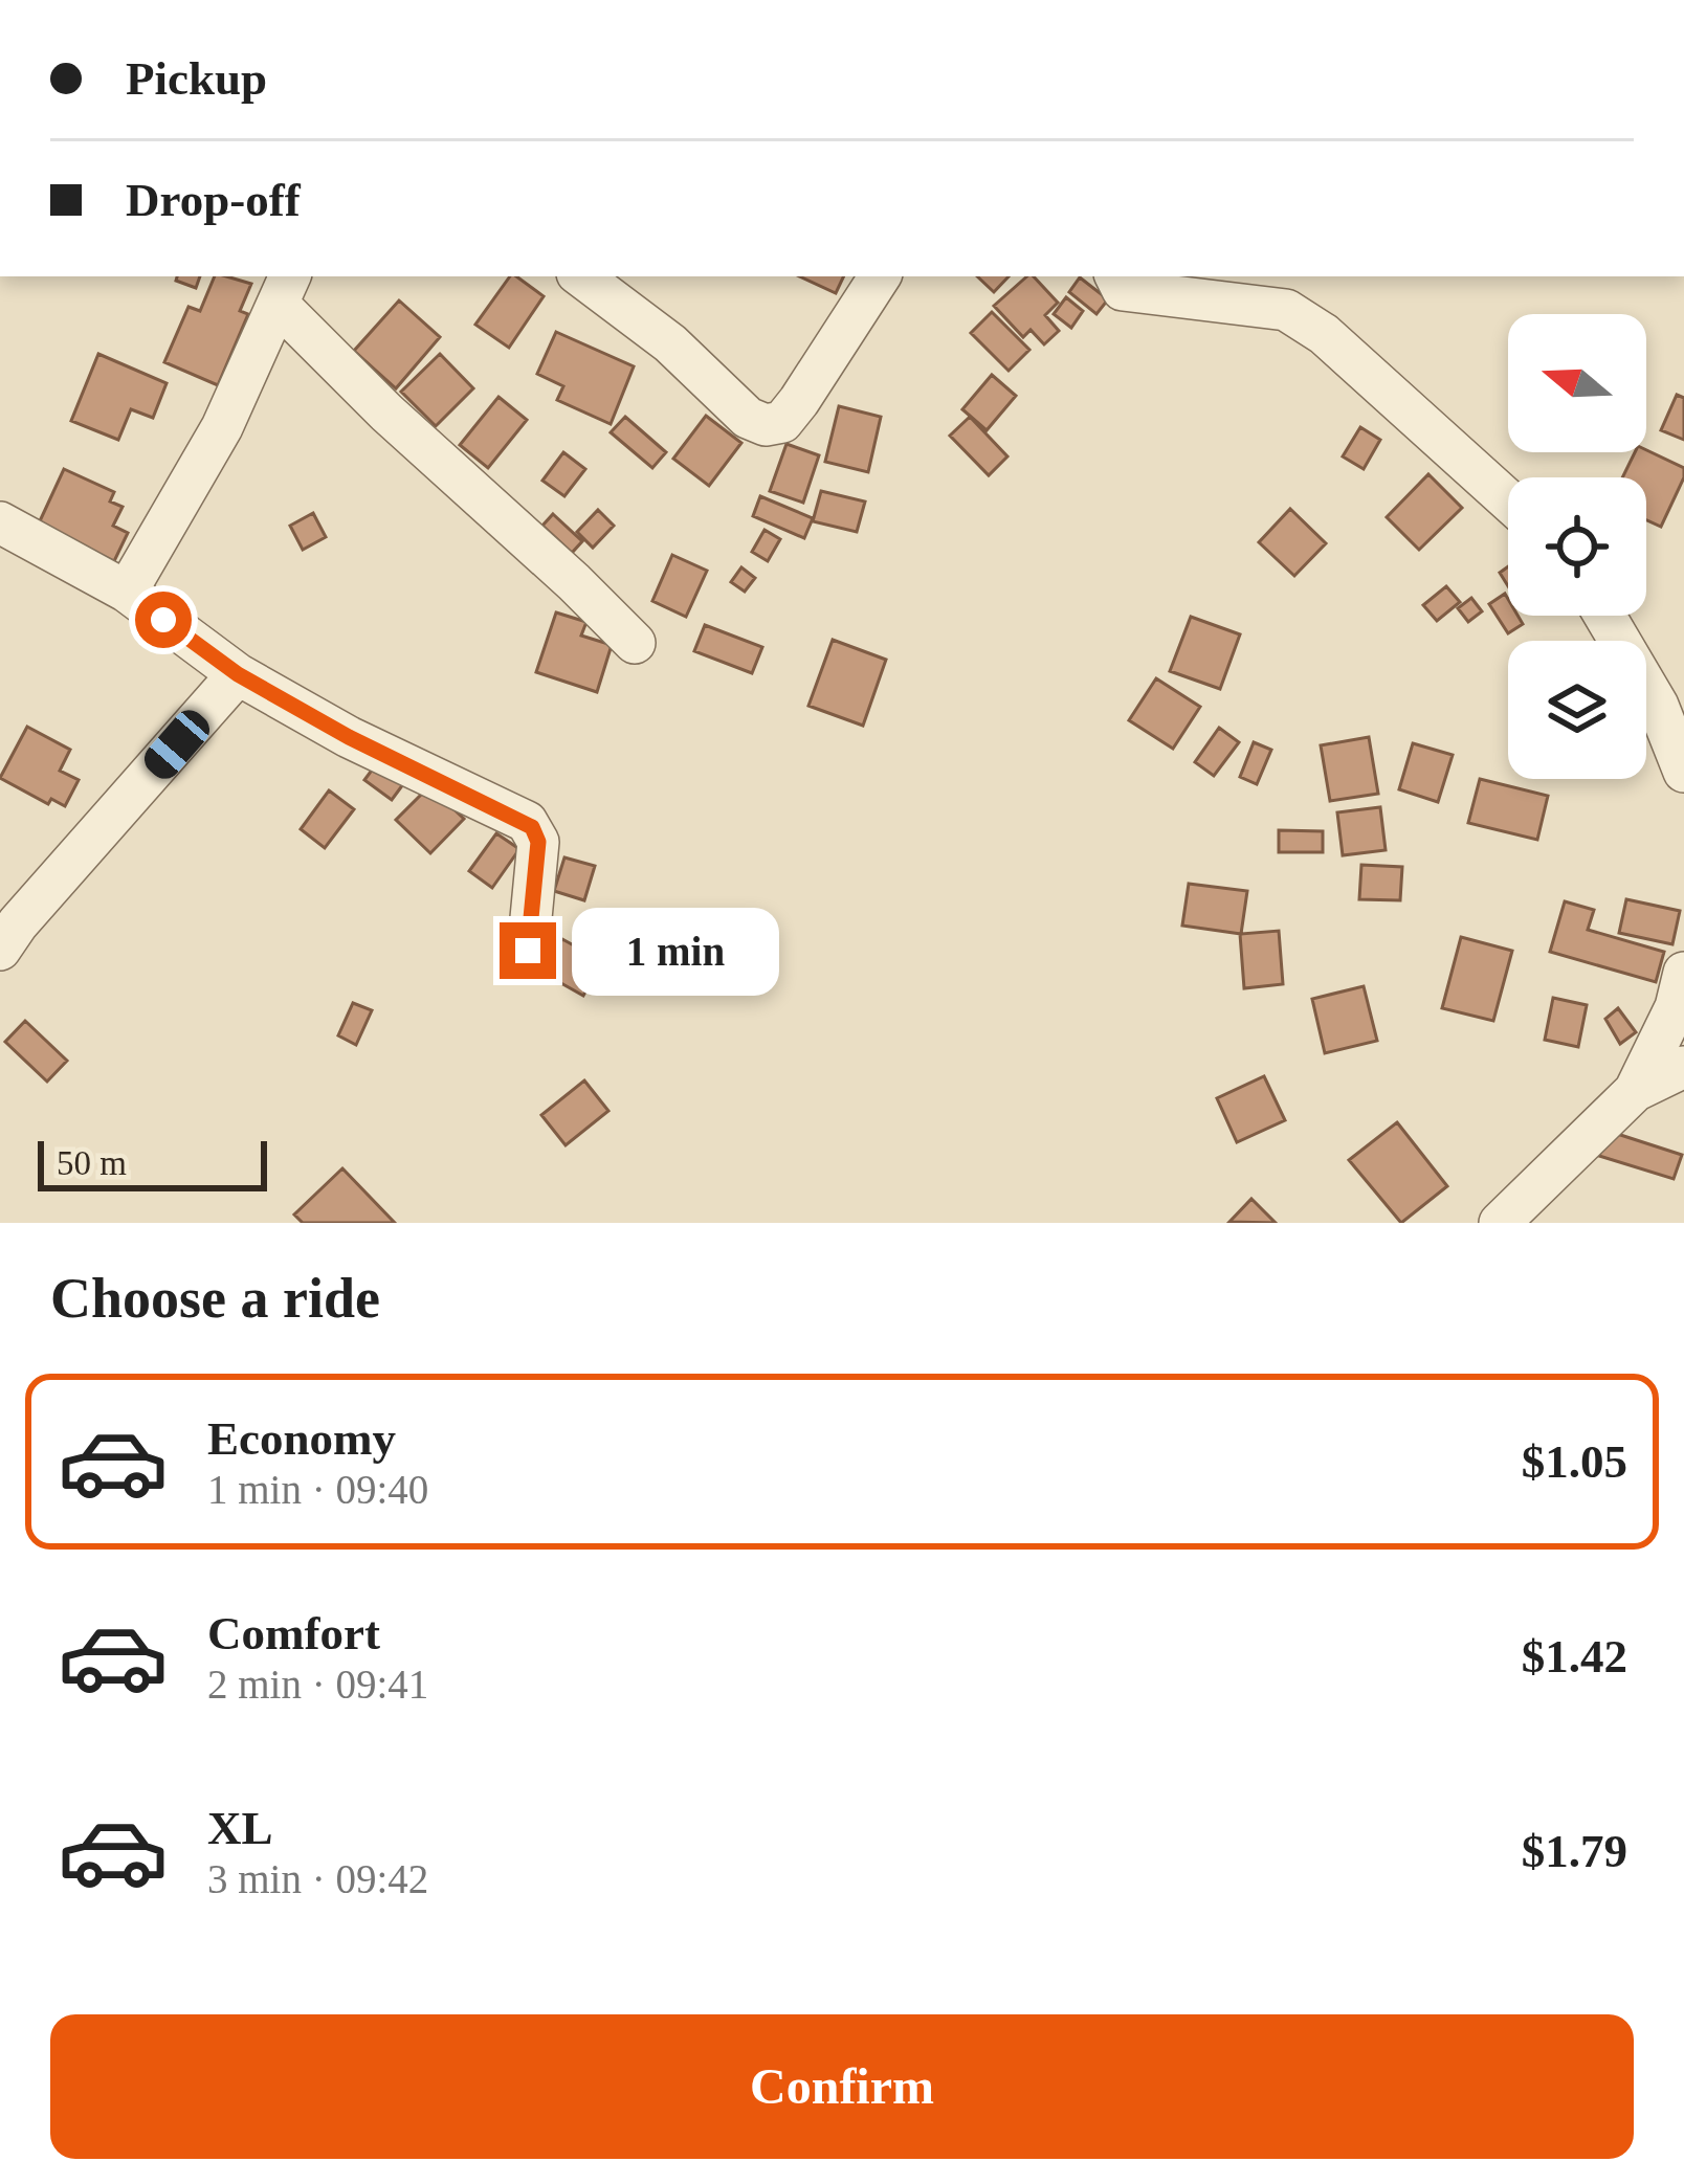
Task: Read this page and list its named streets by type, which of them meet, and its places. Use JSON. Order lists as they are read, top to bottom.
{
  "scale_bar": "50 m",
  "north": "left",
  "page": {
    "banner": ["Pickup", "Drop-off"],
    "bubble": "1 min",
    "scale": "50 m",
    "heading": "Choose a ride",
    "list": [
      {
        "name": "Economy",
        "note": "1 min · 09:40",
        "value": "$1.05"
      },
      {
        "name": "Comfort",
        "note": "2 min · 09:41",
        "value": "$1.42"
      },
      {
        "name": "XL",
        "note": "3 min · 09:42",
        "value": "$1.79"
      }
    ],
    "buttons": "Confirm"
  }
}
